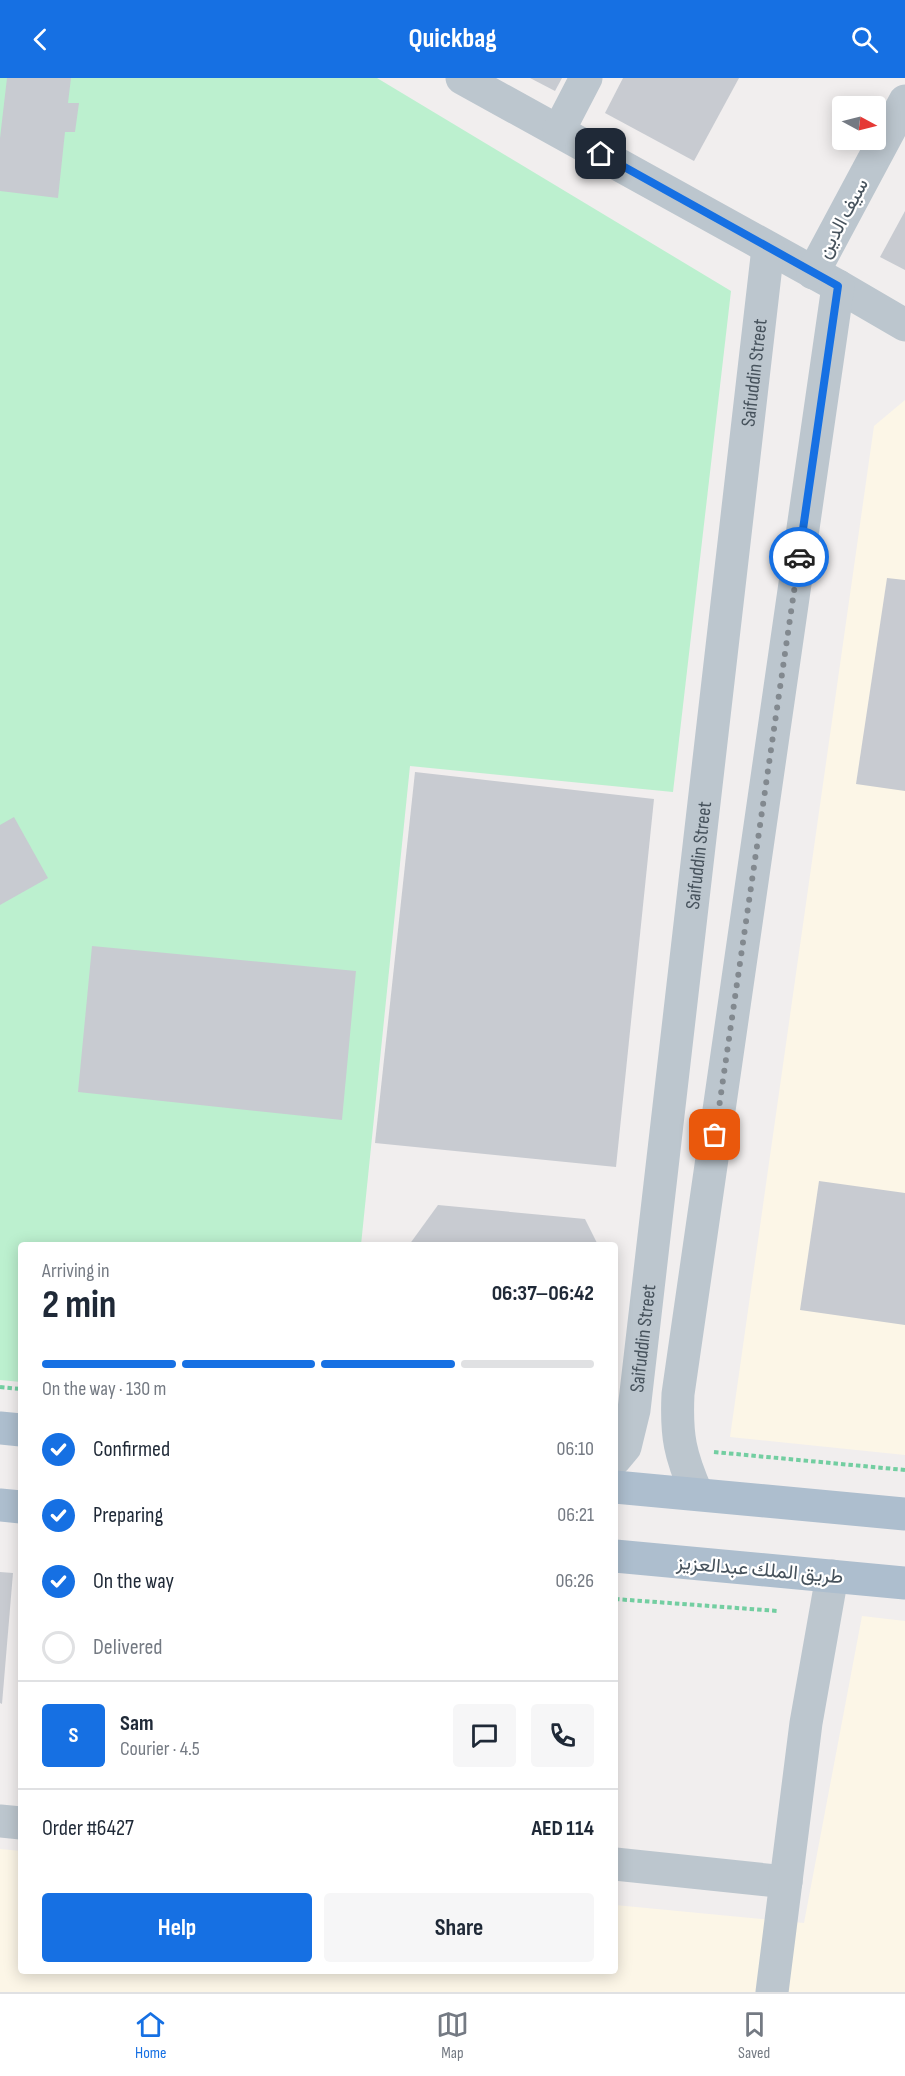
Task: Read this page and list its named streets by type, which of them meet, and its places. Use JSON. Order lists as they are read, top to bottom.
{
  "streets": {
    "main road": ["طريق الملك عبدالعزيز"],
    "street": ["سيف الدين", "Saifuddin Street"]
  },
  "north": "right",
  "page": {
    "header": "Quickbag",
    "heading": ["2 min", "Arriving in", "06:37–06:42"],
    "panel": [
      "Sam",
      "Courier · 4.5",
      "Order #6427",
      "AED 114"
    ],
    "bar": "On the way · 130 m",
    "list": [
      ["Confirmed", "06:10"],
      ["Preparing", "06:21"],
      ["On the way", "06:26"],
      "Delivered"
    ],
    "round": "S",
    "buttons": ["Help", "Share"],
    "tabs": ["Home", "Map", "Saved"]
  }
}
